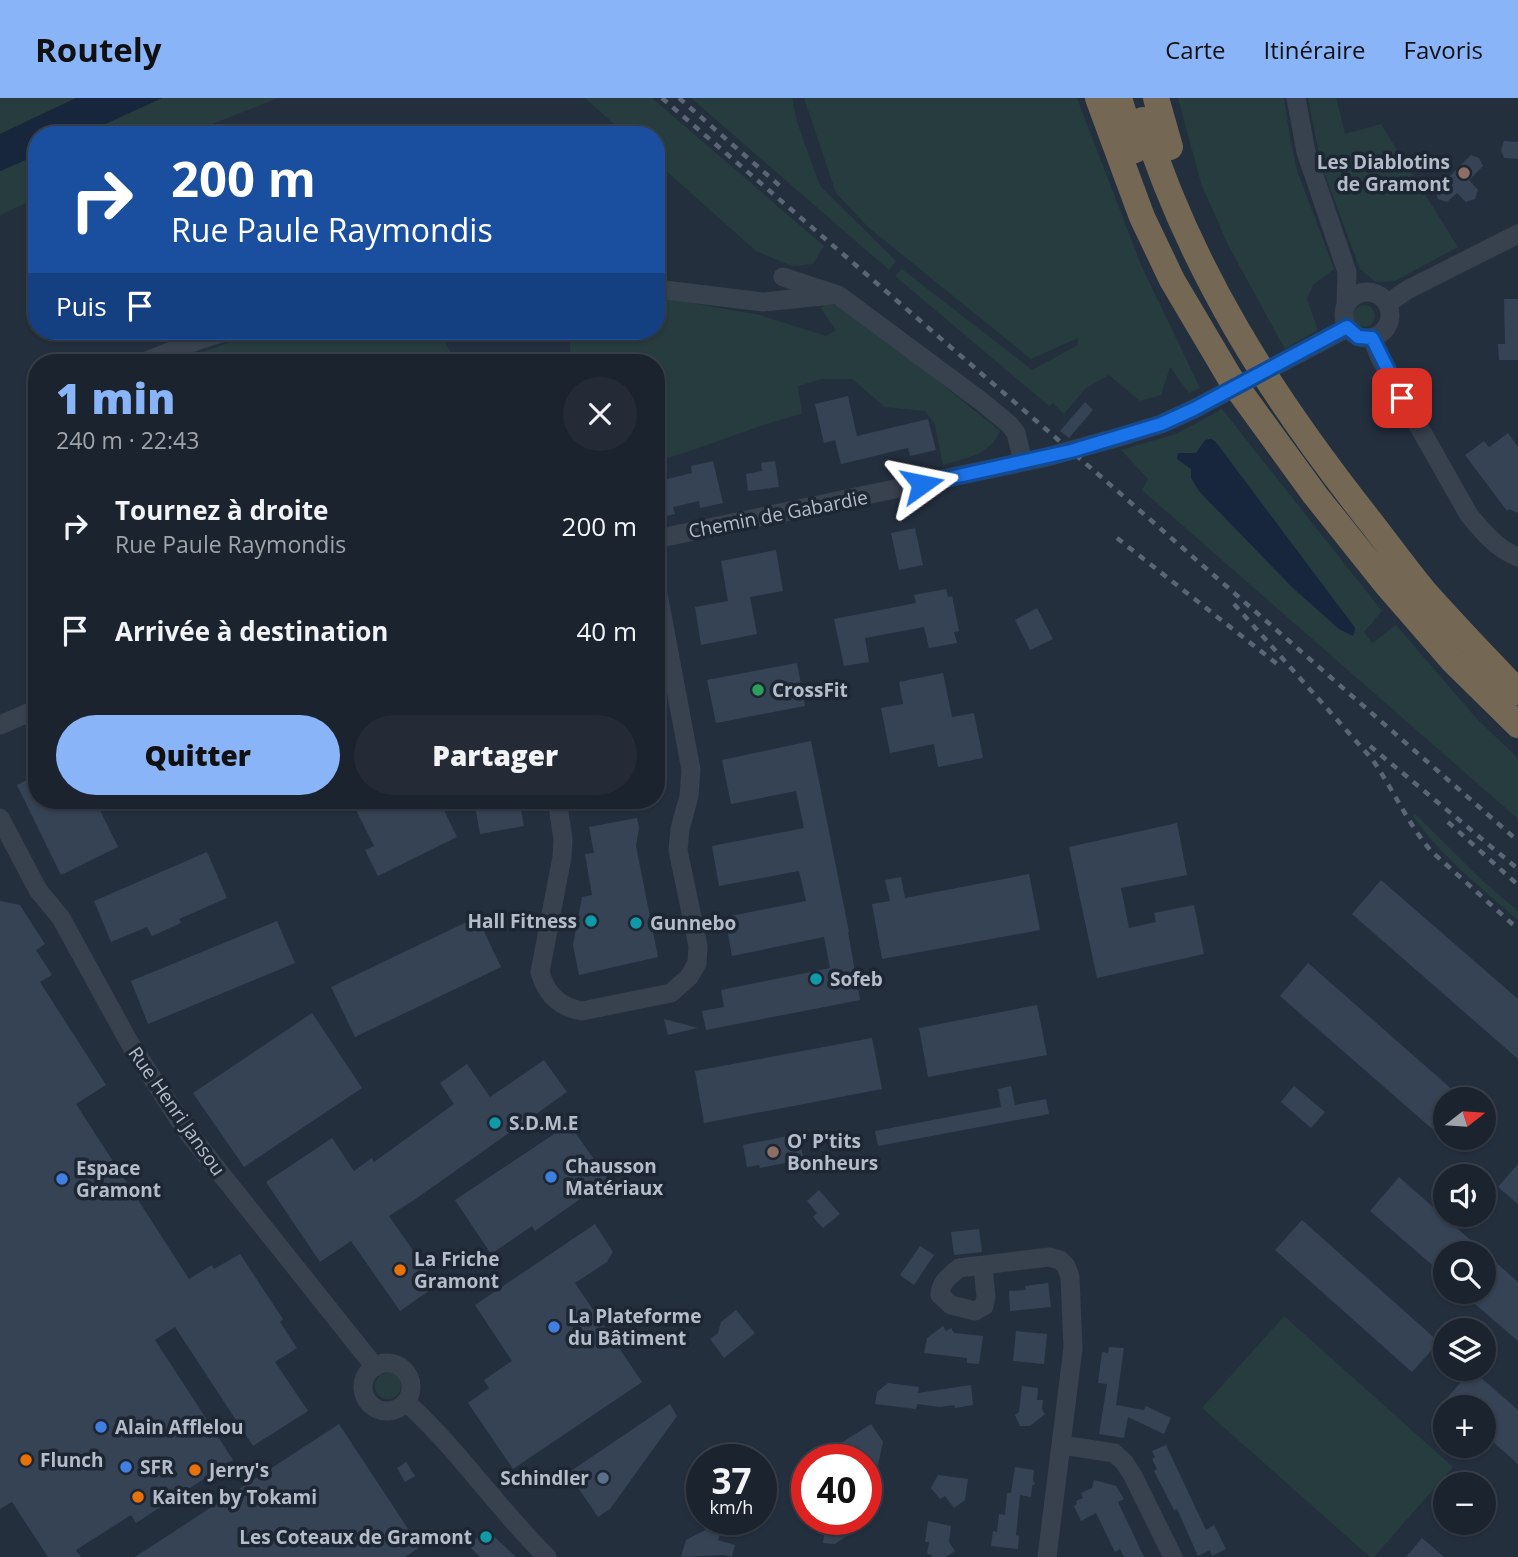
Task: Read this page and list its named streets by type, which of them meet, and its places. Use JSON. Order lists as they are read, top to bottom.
{
  "streets": {
    "street": ["Chemin de Gabardie", "Rue Henri Jansou"]
  },
  "places": [
    "Les Diablotins de Gramont",
    "CrossFit",
    "Hall Fitness",
    "Gunnebo",
    "Sofeb",
    "S.D.M.E",
    "O' P'tits Bonheurs",
    "Chausson Matériaux",
    "Espace Gramont",
    "La Friche Gramont",
    "La Plateforme du Bâtiment",
    "Alain Afflelou",
    "Flunch",
    "SFR",
    "Jerry's",
    "Schindler",
    "Kaiten by Tokami",
    "Les Coteaux de Gramont"
  ],
  "north": "right",
  "page": {
    "header": "Routely",
    "nav": ["Carte", "Itinéraire", "Favoris"],
    "turn": ["200 m", "Rue Paule Raymondis"],
    "then": "Puis",
    "heading": ["1 min", "240 m · 22:43"],
    "list": [
      {
        "name": "Tournez à droite",
        "note": "Rue Paule Raymondis",
        "value": "200 m"
      },
      {
        "name": "Arrivée à destination",
        "value": "40 m"
      }
    ],
    "buttons": ["Quitter", "Partager"],
    "map_buttons": ["+", "−"],
    "speed": "37 km/h",
    "limit": "40"
  }
}
